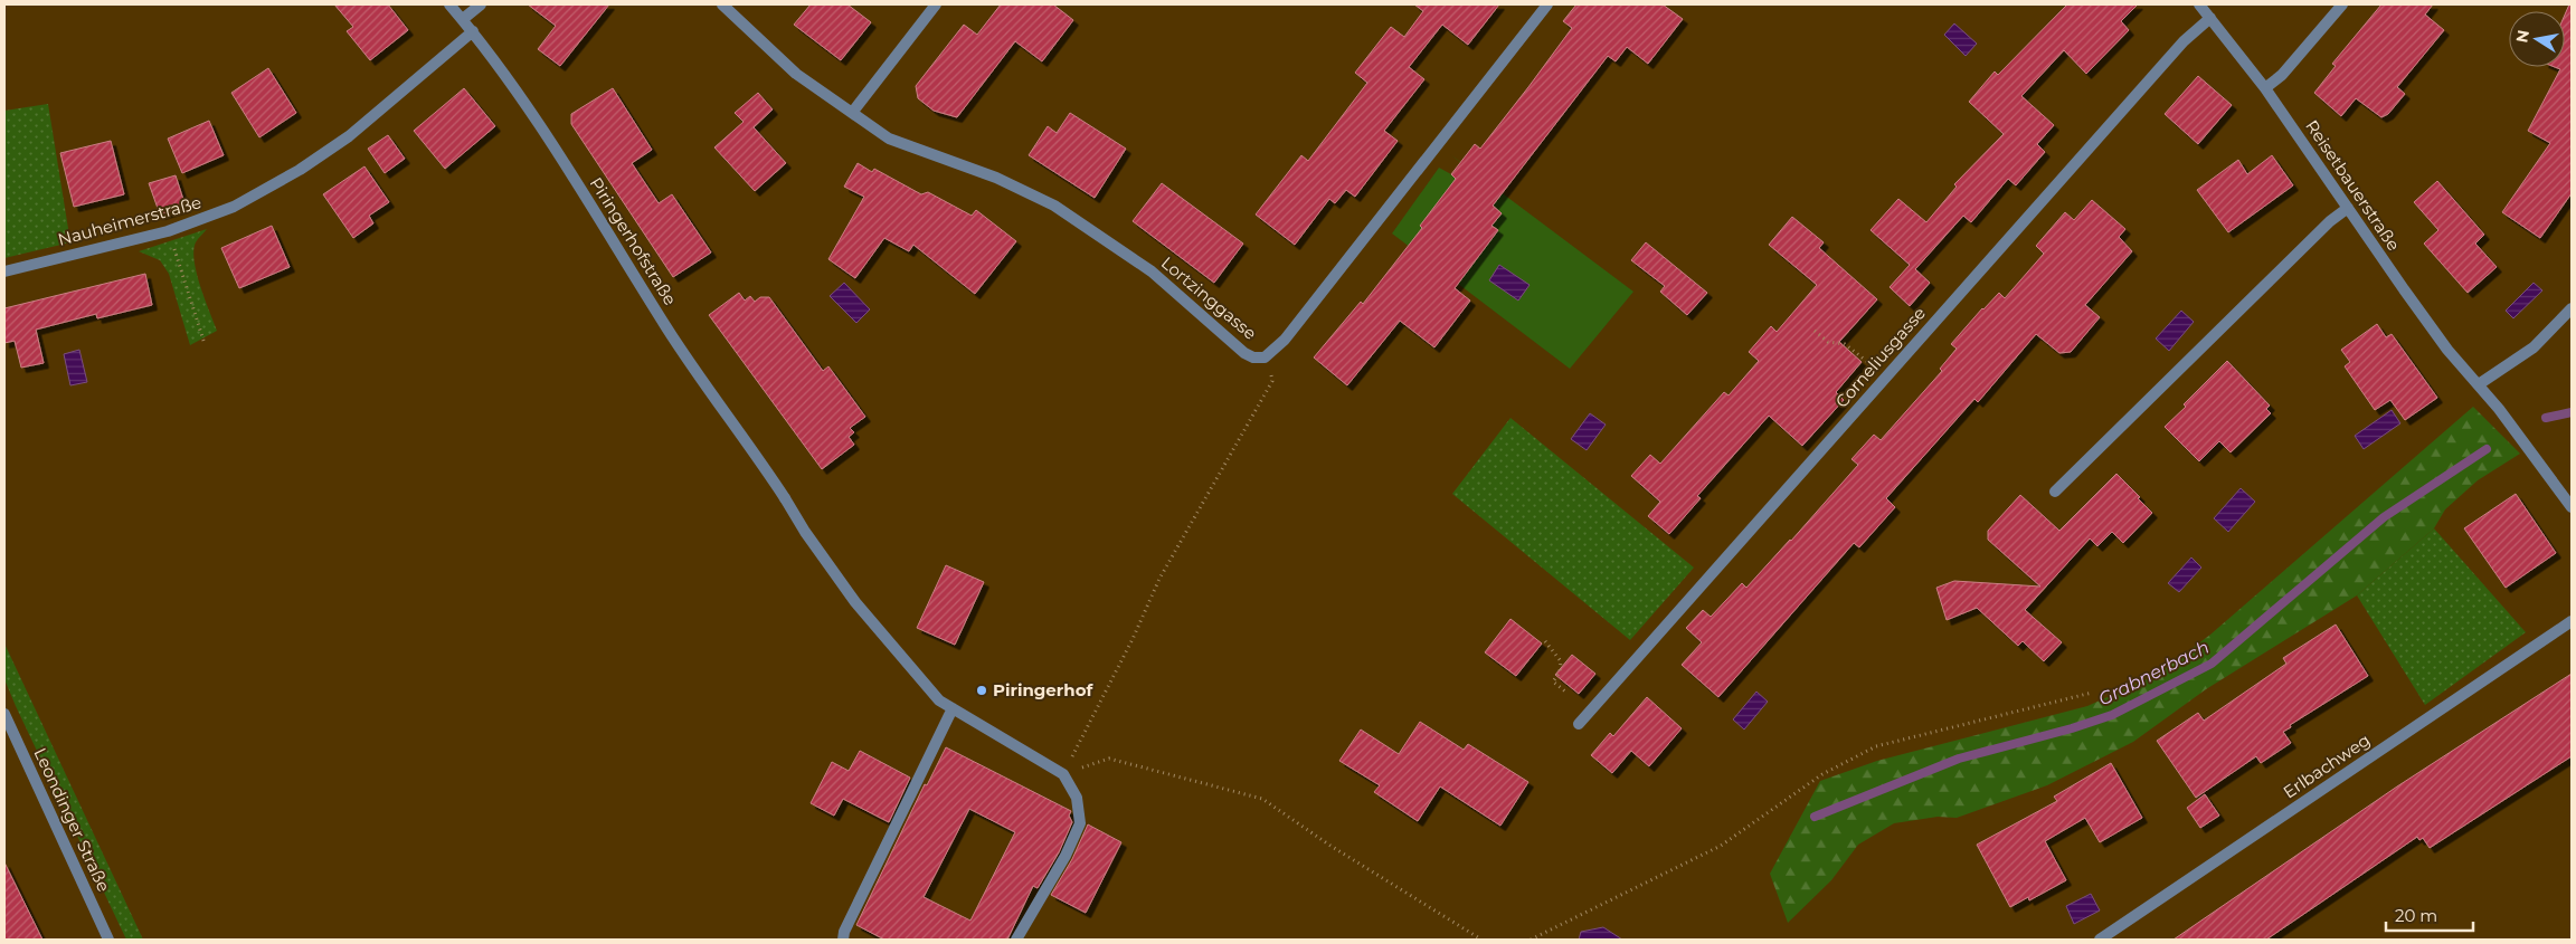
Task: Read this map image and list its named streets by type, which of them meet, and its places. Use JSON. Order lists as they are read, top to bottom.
{
  "streets": {
    "street": [
      "Reisetbauerstraße",
      "Nauheimerstraße",
      "Piringerhofstraße",
      "Lortzinggasse",
      "Corneliusgasse",
      "Erlbachweg",
      "Leondinger Straße"
    ]
  },
  "crossings": [
    ["Reisetbauerstraße", "Corneliusgasse"],
    ["Nauheimerstraße", "Piringerhofstraße"]
  ],
  "water": ["Grabnerbach"],
  "places": ["Piringerhof"],
  "scale_bar": "20 m",
  "north": "left"
}
